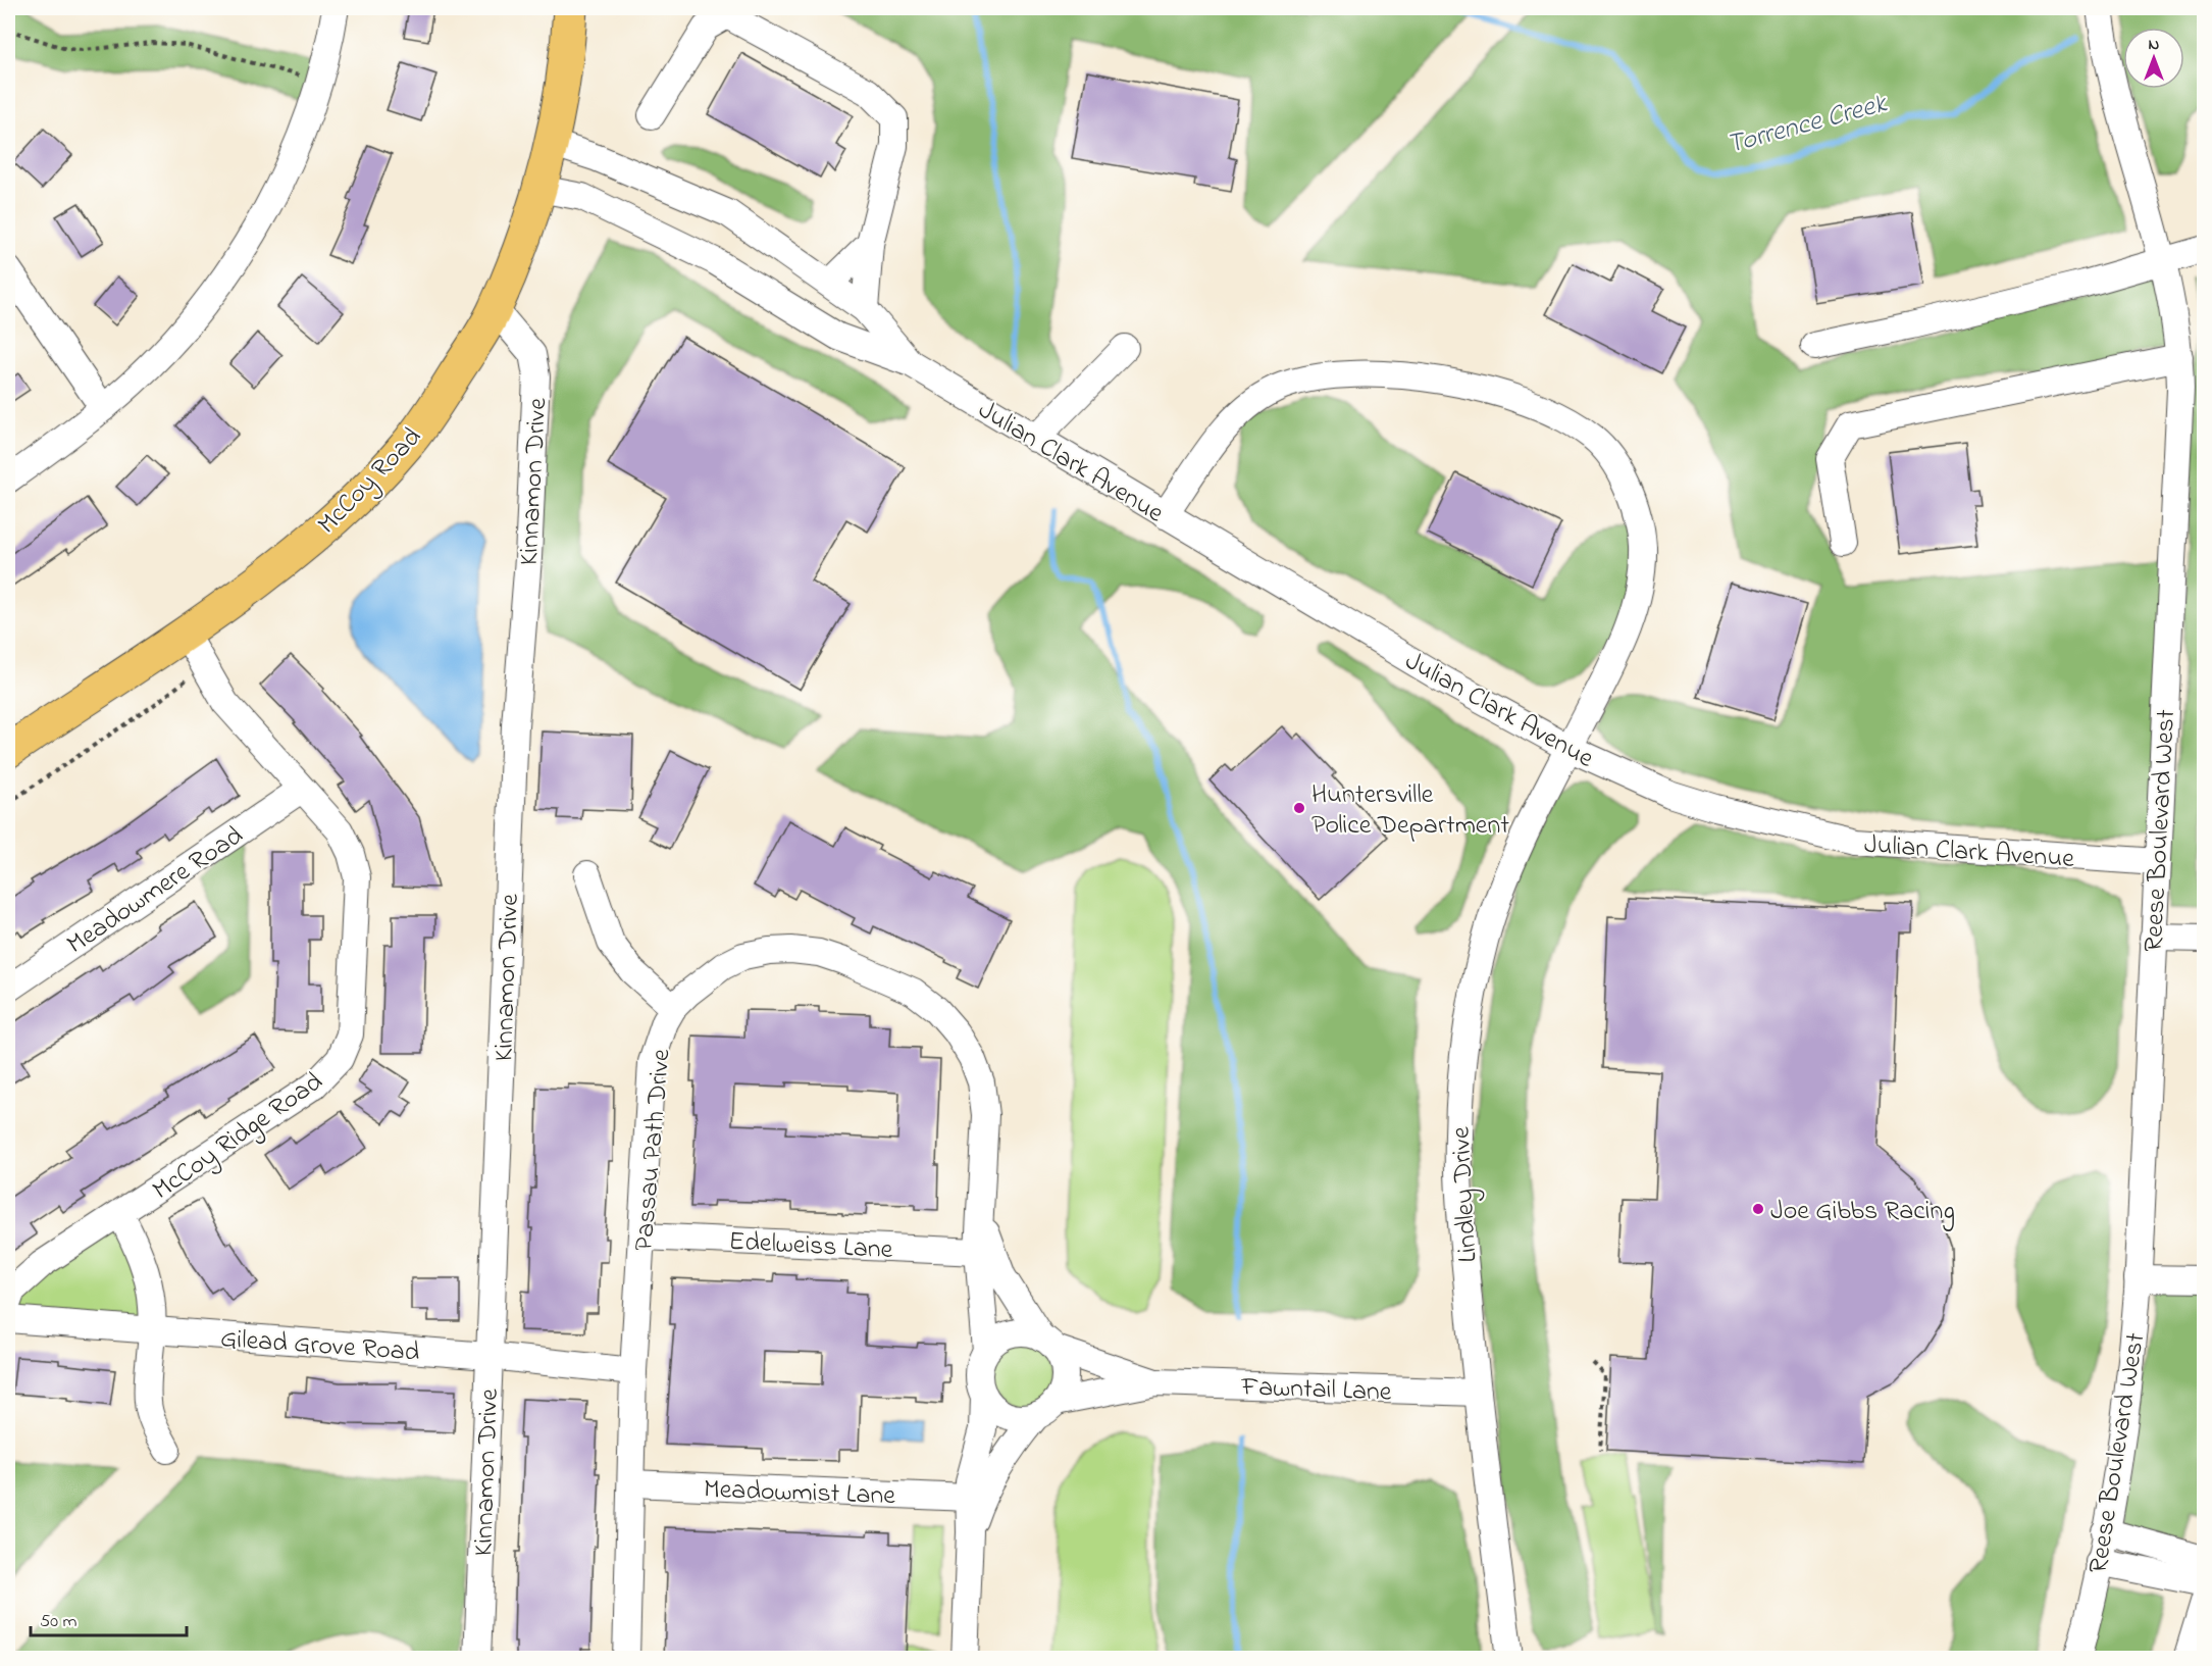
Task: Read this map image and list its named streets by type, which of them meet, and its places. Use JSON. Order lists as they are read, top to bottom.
{
  "streets": {
    "main road": ["McCoy Road"],
    "street": [
      "Julian Clark Avenue",
      "Kinnamon Drive",
      "Reese Boulevard West",
      "Meadowmere Road",
      "McCoy Ridge Road",
      "Passau Path Drive",
      "Lindley Drive",
      "Edelweiss Lane",
      "Gilead Grove Road",
      "Fawntail Lane",
      "Meadowmist Lane"
    ]
  },
  "crossings": [
    ["Julian Clark Avenue", "McCoy Road"],
    ["Julian Clark Avenue", "Reese Boulevard West"],
    ["Julian Clark Avenue", "Lindley Drive"],
    ["McCoy Road", "Kinnamon Drive"],
    ["McCoy Road", "McCoy Ridge Road"],
    ["Kinnamon Drive", "Gilead Grove Road"],
    ["Meadowmere Road", "McCoy Ridge Road"],
    ["Passau Path Drive", "Edelweiss Lane"],
    ["Passau Path Drive", "Gilead Grove Road"],
    ["Passau Path Drive", "Fawntail Lane"],
    ["Passau Path Drive", "Meadowmist Lane"],
    ["Lindley Drive", "Fawntail Lane"]
  ],
  "water": ["Torrence Creek"],
  "places": ["Huntersville Police Department", "Joe Gibbs Racing"],
  "scale_bar": "50 m",
  "north": "top"
}
